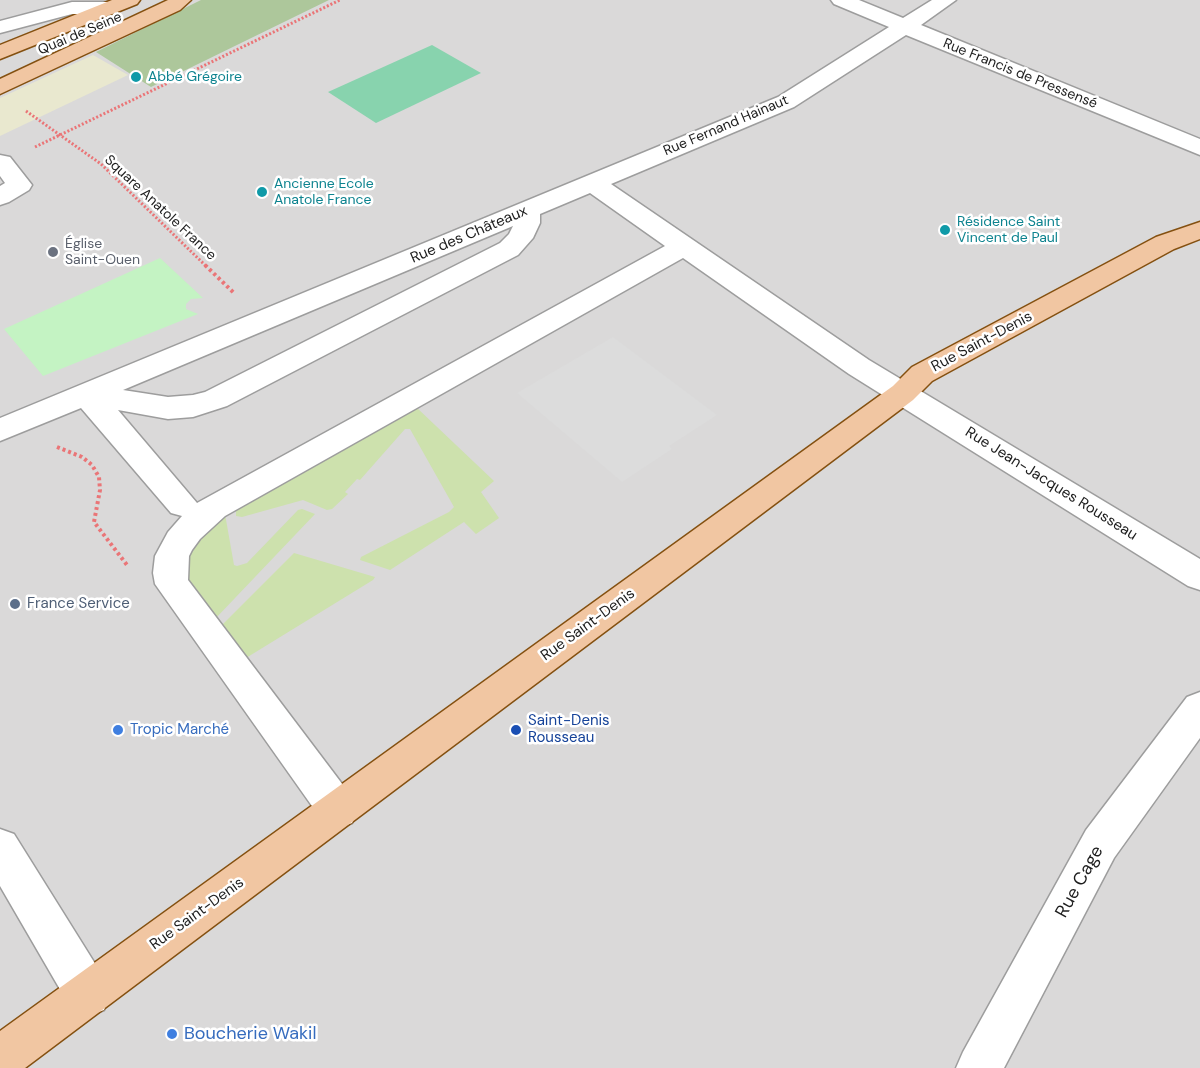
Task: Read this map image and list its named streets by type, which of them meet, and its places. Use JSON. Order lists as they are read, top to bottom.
{
  "streets": {
    "main road": ["Quai de Seine", "Rue Saint-Denis"],
    "street": [
      "Rue Francis de Pressensé",
      "Rue Fernand Hainaut",
      "Rue des Châteaux",
      "Rue Jean-Jacques Rousseau",
      "Rue Cage"
    ],
    "path": ["Square Anatole France"]
  },
  "crossings": [
    ["Rue Francis de Pressensé", "Rue Fernand Hainaut"],
    ["Rue Fernand Hainaut", "Rue des Châteaux"],
    ["Square Anatole France", "Rue des Châteaux"],
    ["Rue Saint-Denis", "Rue Jean-Jacques Rousseau"]
  ],
  "places": [
    "Abbé Grégoire",
    "Ancienne Ecole Anatole France",
    "Résidence Saint Vincent de Paul",
    "Église Saint-Ouen",
    "France Service",
    "Tropic Marché",
    "Saint-Denis Rousseau",
    "Boucherie Wakil"
  ]
}
